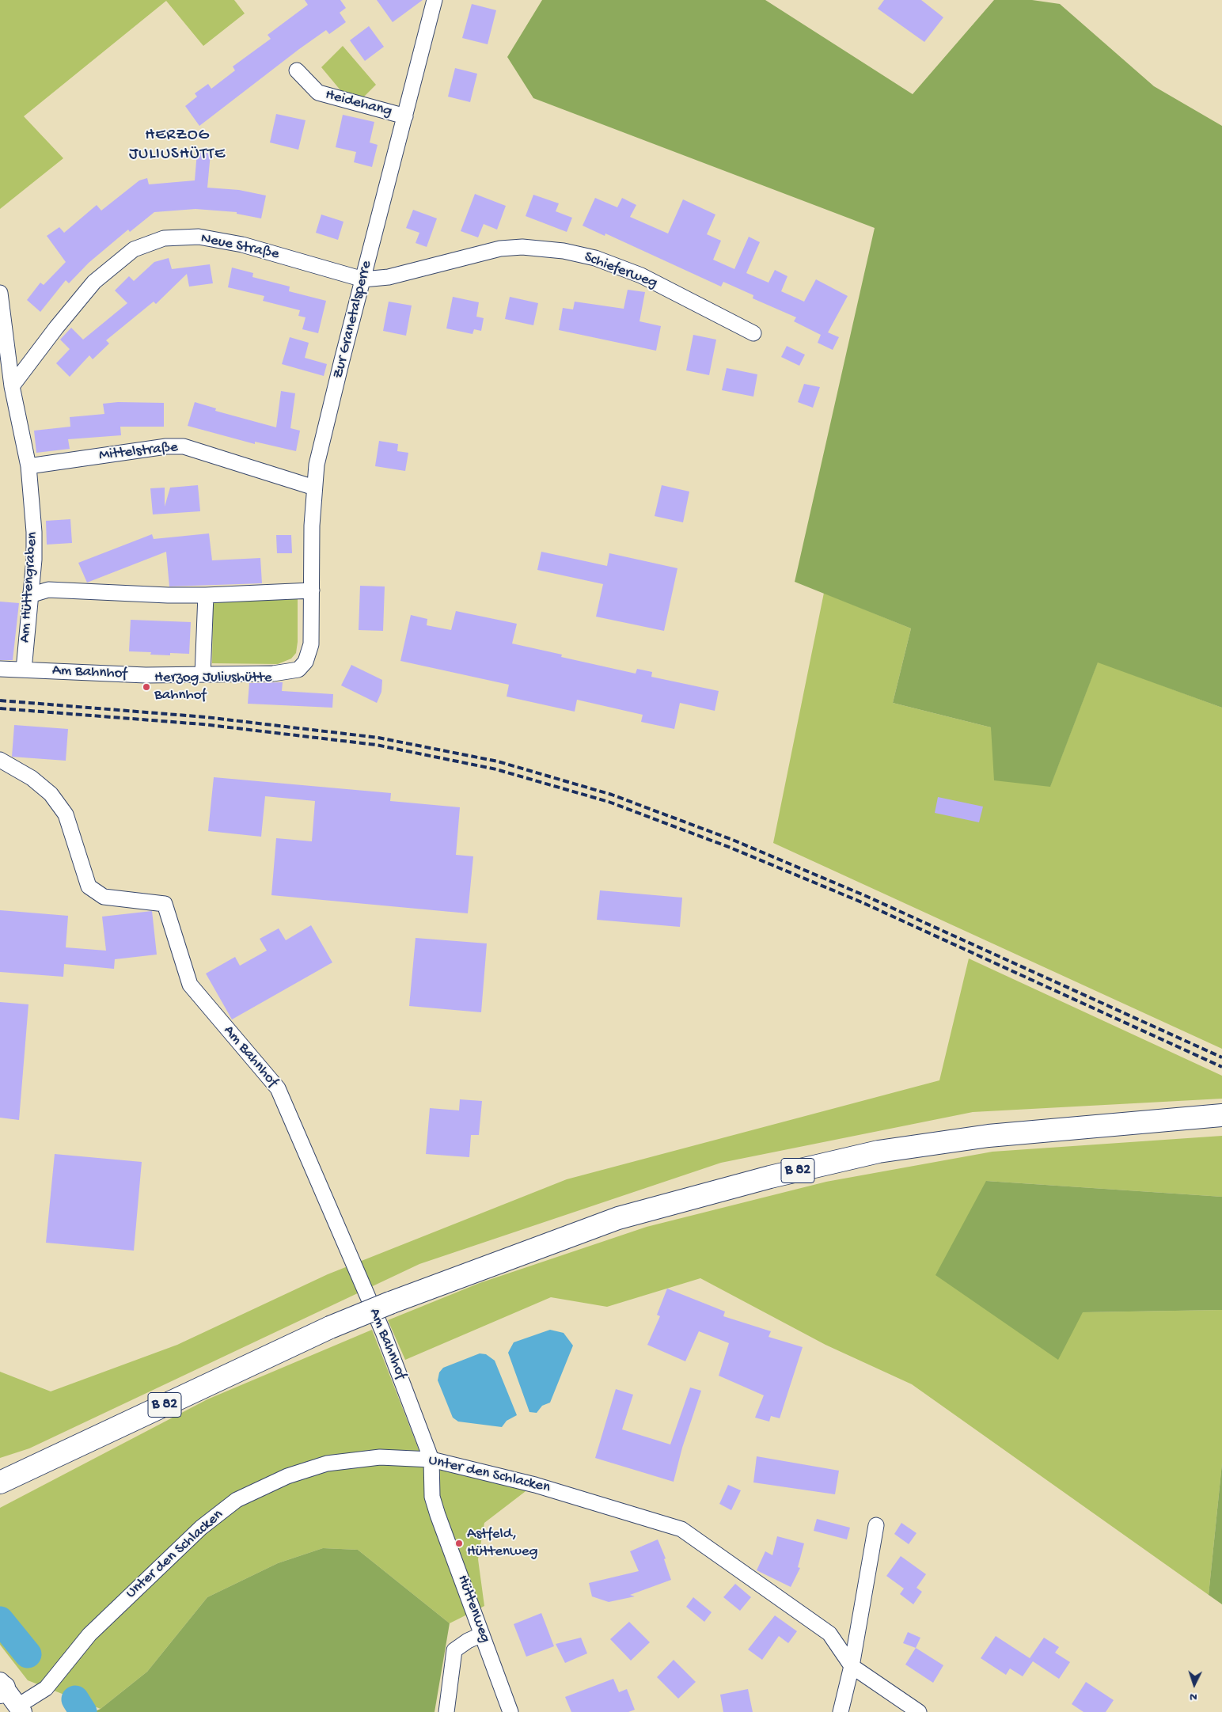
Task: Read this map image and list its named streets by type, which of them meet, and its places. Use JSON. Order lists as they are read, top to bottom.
{
  "streets": {
    "highway": ["B 82"],
    "street": [
      "Heidehang",
      "Neue Straße",
      "Schieferweg",
      "Zur Granetalsperre",
      "Mittelstraße",
      "Am Hüttengraben",
      "Am Bahnhof",
      "Unter den Schlacken",
      "Hüttenweg"
    ]
  },
  "crossings": [
    ["Heidehang", "Zur Granetalsperre"],
    ["Neue Straße", "Schieferweg"],
    ["Neue Straße", "Zur Granetalsperre"],
    ["Neue Straße", "Am Hüttengraben"],
    ["Schieferweg", "Zur Granetalsperre"],
    ["Zur Granetalsperre", "Mittelstraße"],
    ["Zur Granetalsperre", "Am Bahnhof"],
    ["Mittelstraße", "Am Hüttengraben"],
    ["Am Hüttengraben", "Am Bahnhof"],
    ["Am Bahnhof", "Unter den Schlacken"],
    ["Am Bahnhof", "Hüttenweg"],
    ["Unter den Schlacken", "Hüttenweg"]
  ],
  "districts": ["HERZOG JULIUSHÜTTE"],
  "places": ["Herzog Juliushütte Bahnhof", "Astfeld, Hüttenweg"],
  "north": "bottom"
}
